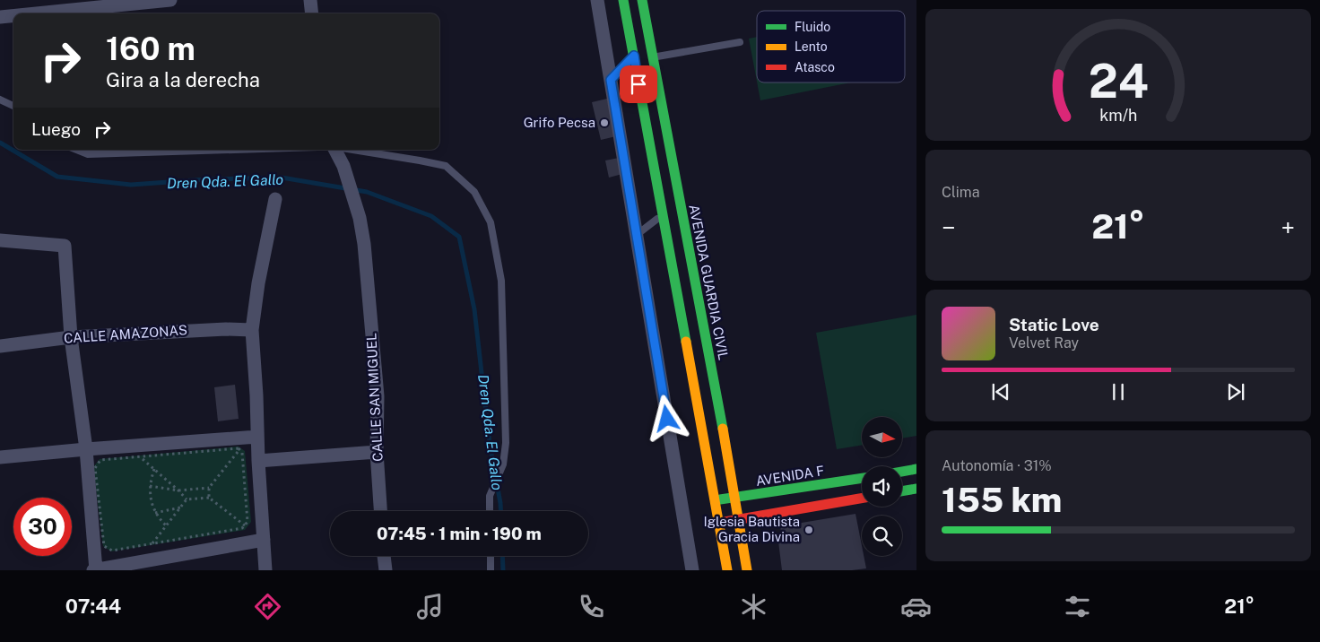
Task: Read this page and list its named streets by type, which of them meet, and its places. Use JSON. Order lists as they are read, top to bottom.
{
  "streets": {
    "main road": ["AVENIDA GUARDIA CIVIL", "AVENIDA F"],
    "street": ["CALLE AMAZONAS", "CALLE SAN MIGUEL"]
  },
  "crossings": [
    ["AVENIDA GUARDIA CIVIL", "AVENIDA F"]
  ],
  "water": ["Dren Qda. El Gallo"],
  "places": ["Grifo Pecsa", "Iglesia Bautista Gracia Divina"],
  "legend": ["Fluido", "Lento", "Atasco"],
  "north": "right",
  "page": {
    "turn": ["160 m", "Gira a la derecha"],
    "then": "Luego",
    "tile": [
      "Clima",
      ["Autonomía · 31%", "155 km"]
    ],
    "heat": ["−", "21°", "+"],
    "song": ["Static Love", "Velvet Ray"],
    "limit": "30",
    "trip": "07:45 · 1 min · 190 m",
    "tabs": ["07:44", "21°"],
    "gauge": ["24", "km/h"]
  }
}
